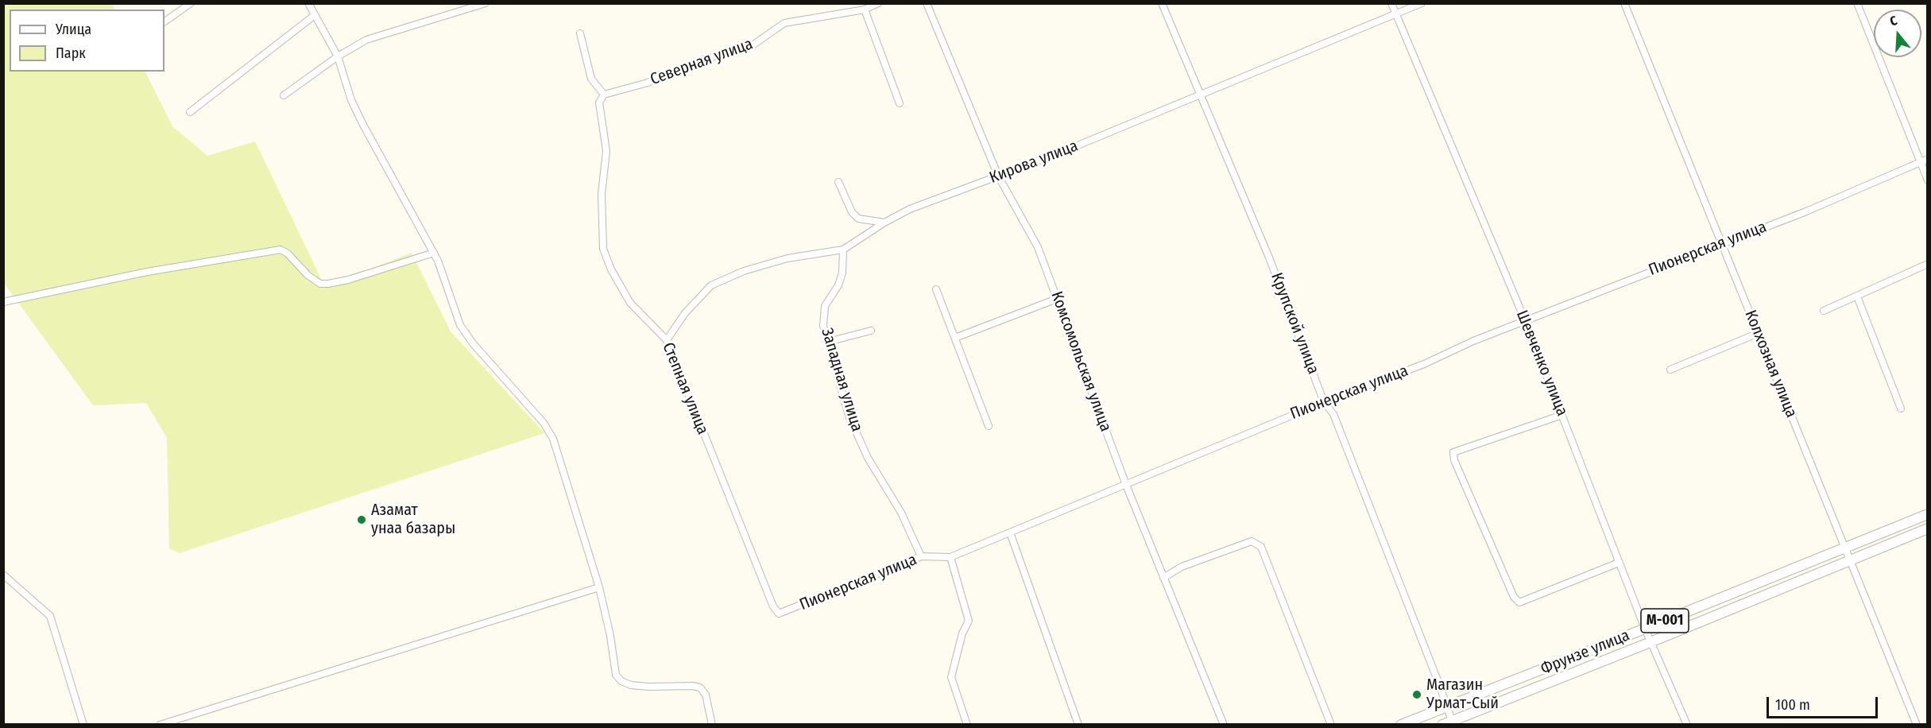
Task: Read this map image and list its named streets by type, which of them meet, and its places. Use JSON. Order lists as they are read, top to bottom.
{
  "streets": {
    "main road": ["M-001", "Фрунзе улица"],
    "street": [
      "Северная улица",
      "Кирова улица",
      "Пионерская улица",
      "Крупской улица",
      "Комсомольская улица",
      "Шевченко улица",
      "Колхозная улица",
      "Западная улица",
      "Степная улица"
    ]
  },
  "crossings": [
    ["Северная улица", "Степная улица"],
    ["Кирова улица", "Крупской улица"],
    ["Кирова улица", "Комсомольская улица"],
    ["Кирова улица", "Шевченко улица"],
    ["Кирова улица", "Западная улица"],
    ["Кирова улица", "Степная улица"],
    ["Пионерская улица", "Крупской улица"],
    ["Пионерская улица", "Комсомольская улица"],
    ["Пионерская улица", "Шевченко улица"],
    ["Пионерская улица", "Колхозная улица"],
    ["Пионерская улица", "Западная улица"],
    ["Пионерская улица", "Степная улица"],
    ["Крупской улица", "Фрунзе улица"],
    ["Шевченко улица", "Фрунзе улица"],
    ["Колхозная улица", "Фрунзе улица"]
  ],
  "places": ["Азамат унаа базары", "Магазин Урмат-Сый"],
  "legend": ["Улица", "Парк"],
  "scale_bar": "100 m",
  "north": "top"
}
